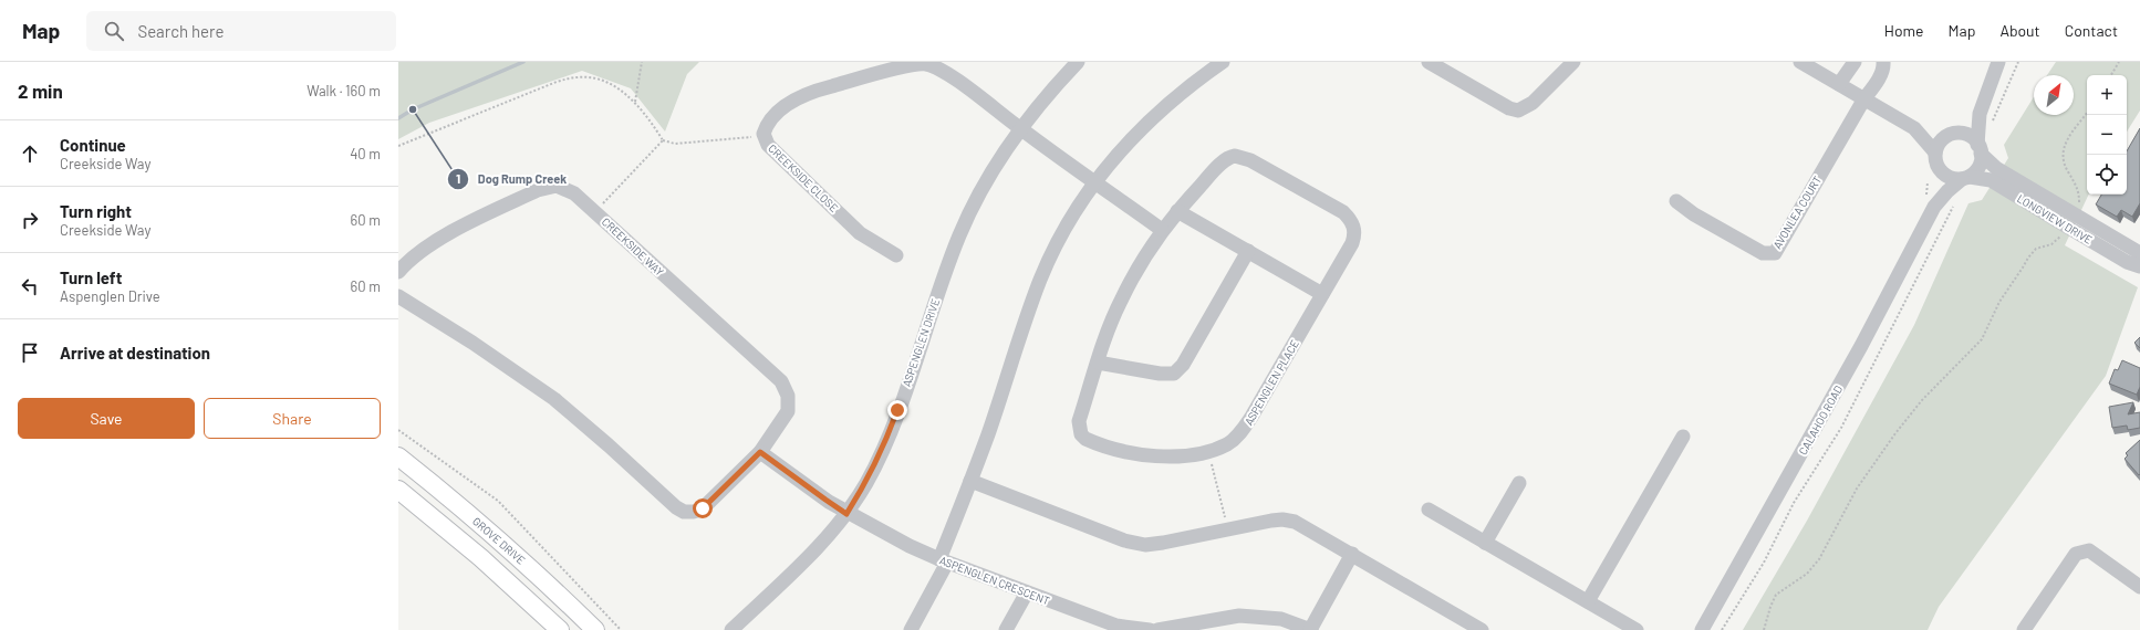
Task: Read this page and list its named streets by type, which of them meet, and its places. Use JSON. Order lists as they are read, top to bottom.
{
  "streets": {
    "main road": ["GROVE DRIVE"],
    "street": [
      "CREEKSIDE CLOSE",
      "AVONLEA COURT",
      "LONGVIEW DRIVE",
      "CREEKSIDE WAY",
      "ASPENGLEN DRIVE",
      "ASPENGLEN PLACE",
      "CALAHOO ROAD",
      "ASPENGLEN CRESCENT"
    ]
  },
  "crossings": [
    ["CREEKSIDE CLOSE", "ASPENGLEN DRIVE"],
    ["LONGVIEW DRIVE", "CALAHOO ROAD"],
    ["ASPENGLEN DRIVE", "ASPENGLEN CRESCENT"]
  ],
  "places": ["Dog Rump Creek"],
  "north": "top right",
  "page": {
    "header": "Map",
    "search": "Search here",
    "nav": [
      "Home",
      "Map",
      "About",
      "Contact"
    ],
    "heading": ["2 min", "Walk · 160 m"],
    "map_buttons": ["+", "−"],
    "list": [
      ["Continue", "Creekside Way", "40 m"],
      ["Turn right", "Creekside Way", "60 m"],
      ["Turn left", "Aspenglen Drive", "60 m"],
      "Arrive at destination"
    ],
    "buttons": ["Save", "Share"]
  }
}
